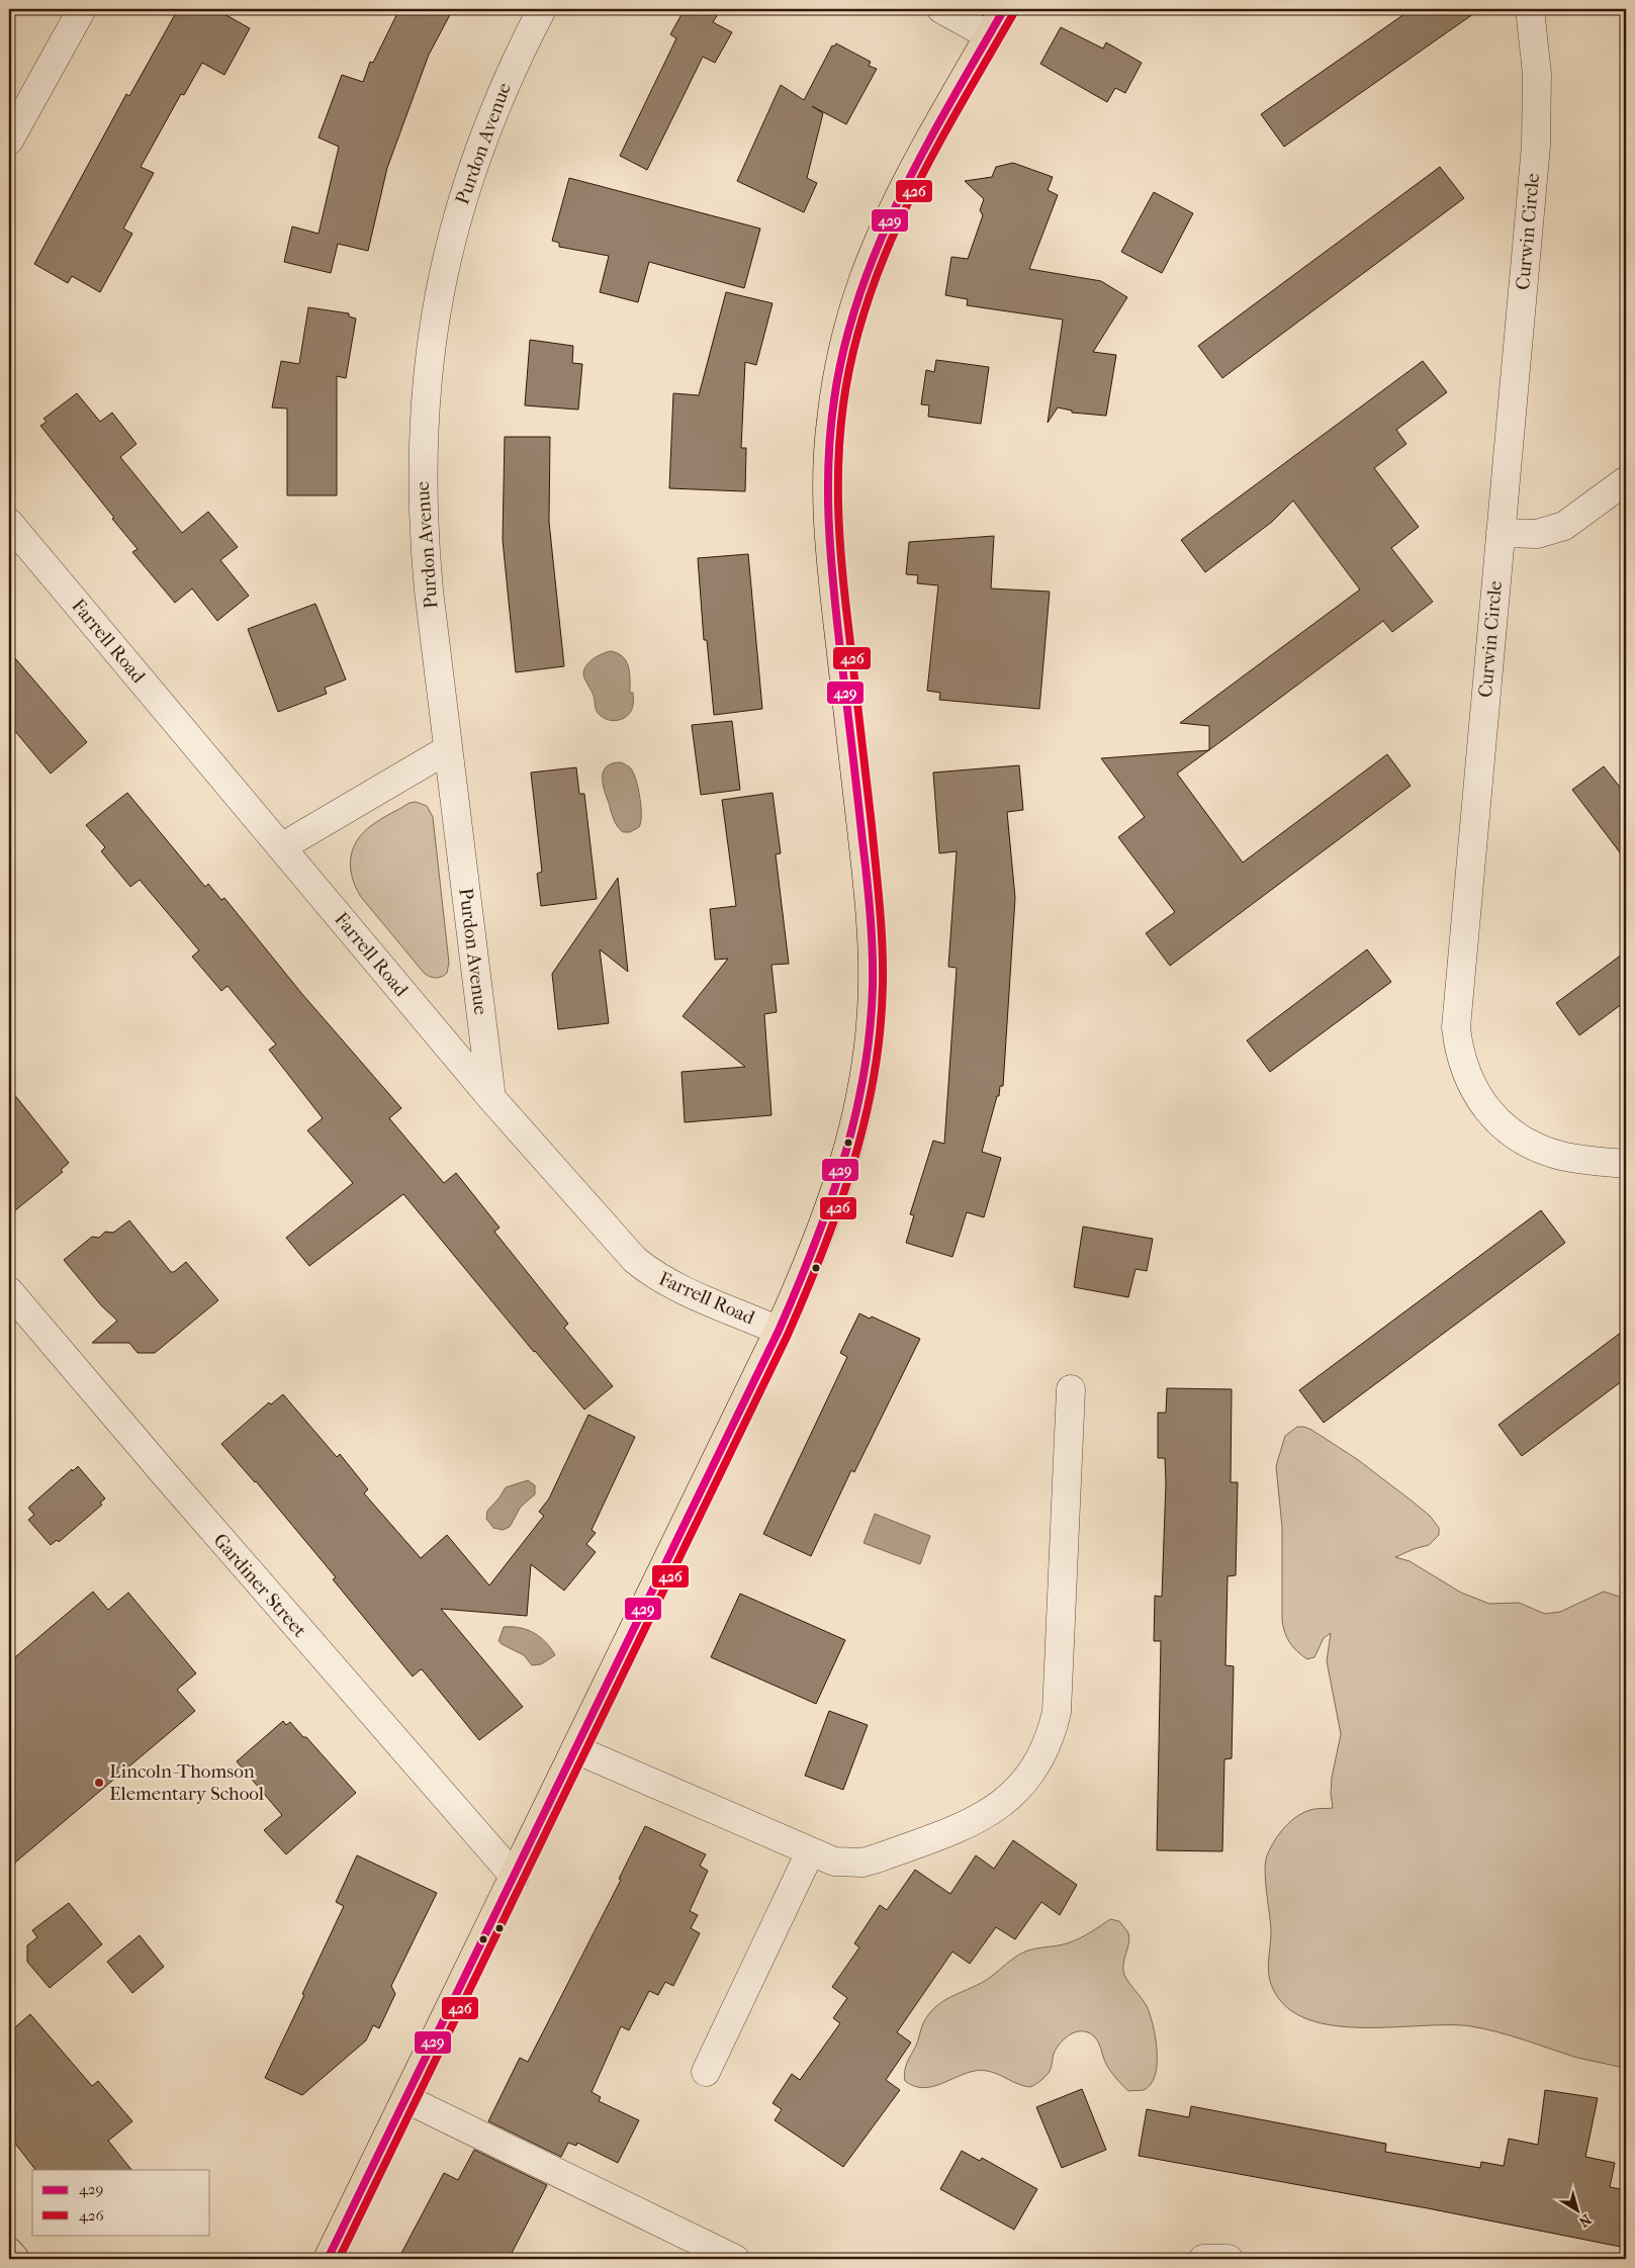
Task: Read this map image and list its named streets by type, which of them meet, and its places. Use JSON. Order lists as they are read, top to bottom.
{
  "streets": {
    "street": [
      "Purdon Avenue",
      "Curwin Circle",
      "Farrell Road",
      "Gardiner Street"
    ]
  },
  "crossings": [
    ["Purdon Avenue", "Farrell Road"]
  ],
  "places": ["Lincoln-Thomson Elementary School"],
  "lines": ["transit line 429", "transit line 426"],
  "legend": ["429", "426"],
  "north": "bottom right"
}
